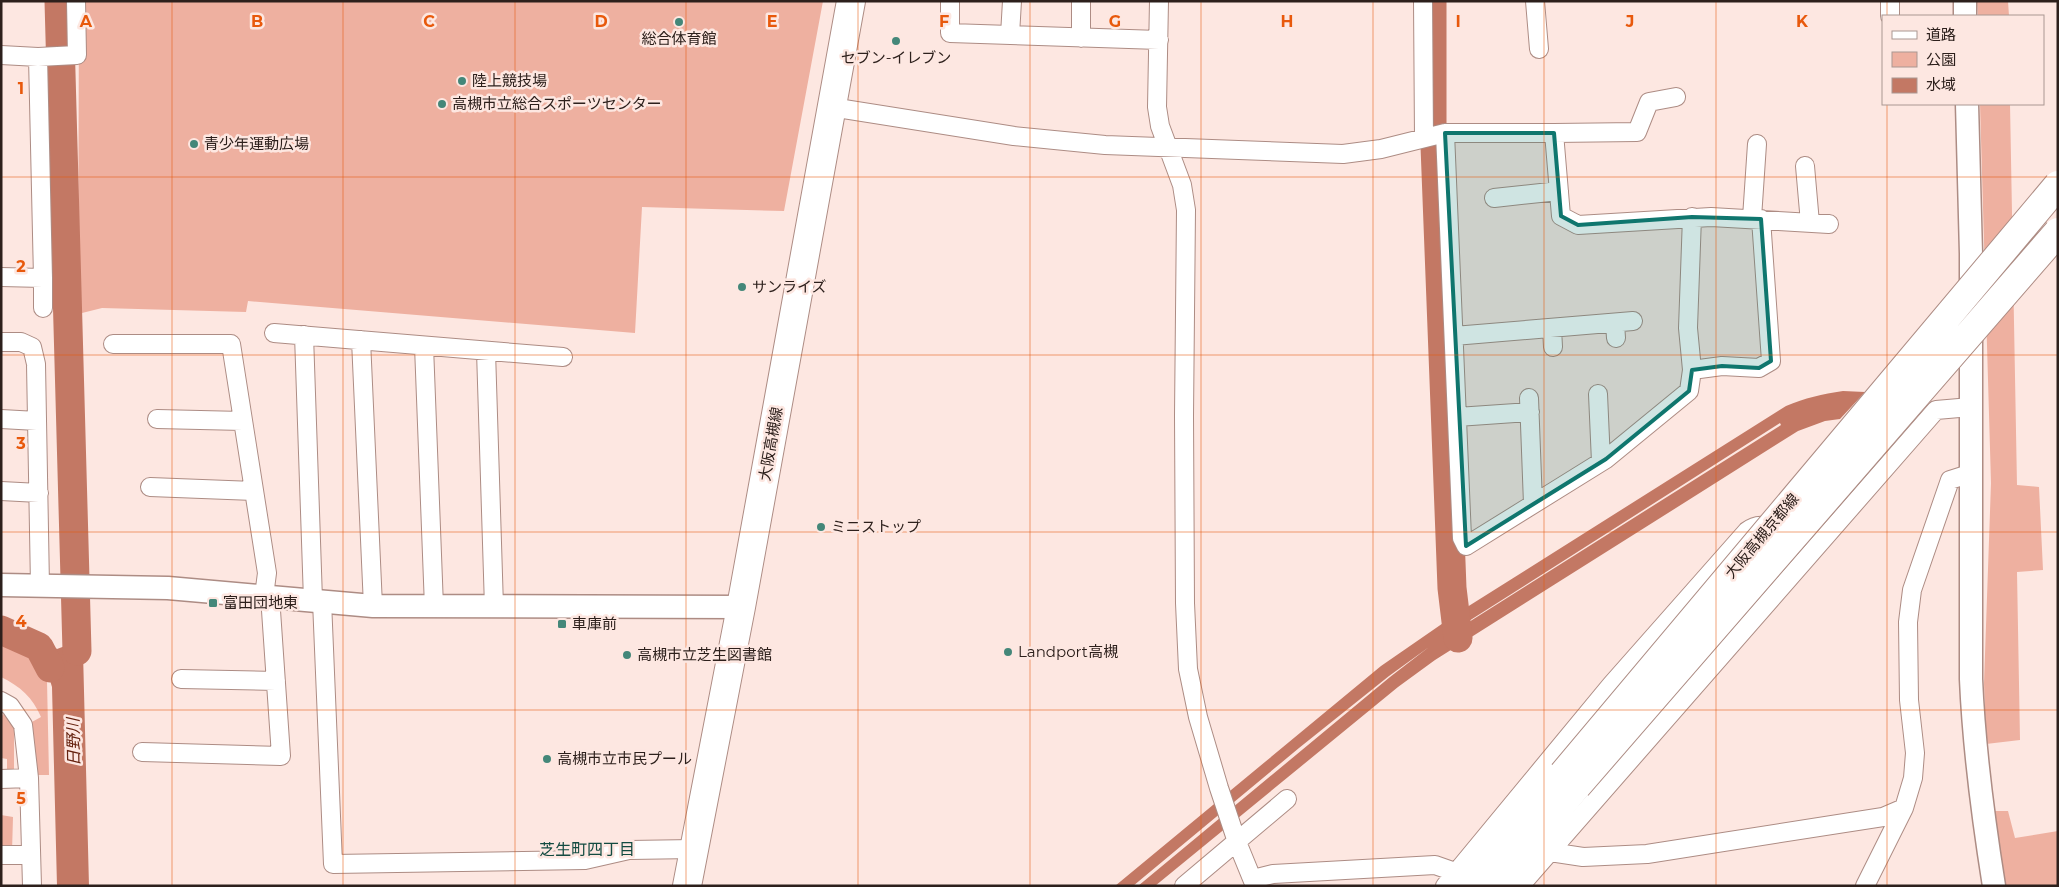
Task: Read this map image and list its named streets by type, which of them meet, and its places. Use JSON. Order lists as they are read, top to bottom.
{
  "streets": {
    "main road": ["大阪高槻線", "大阪高槻京都線"]
  },
  "districts": ["芝生町四丁目"],
  "water": ["日野川"],
  "places": {
    "other": [
      "総合体育館",
      "セブン-イレブン",
      "陸上競技場",
      "高槻市立総合スポーツセンター",
      "青少年運動広場",
      "サンライズ",
      "ミニストップ",
      "Landport高槻",
      "高槻市立芝生図書館",
      "高槻市立市民プール"
    ],
    "transit": ["富田団地東", "車庫前"]
  },
  "legend": ["道路", "公園", "水域"],
  "grid": {
    "columns": [
      "A",
      "B",
      "C",
      "D",
      "E",
      "F",
      "G",
      "H",
      "I",
      "J",
      "K"
    ],
    "rows": [
      "1",
      "2",
      "3",
      "4",
      "5"
    ]
  }
}
